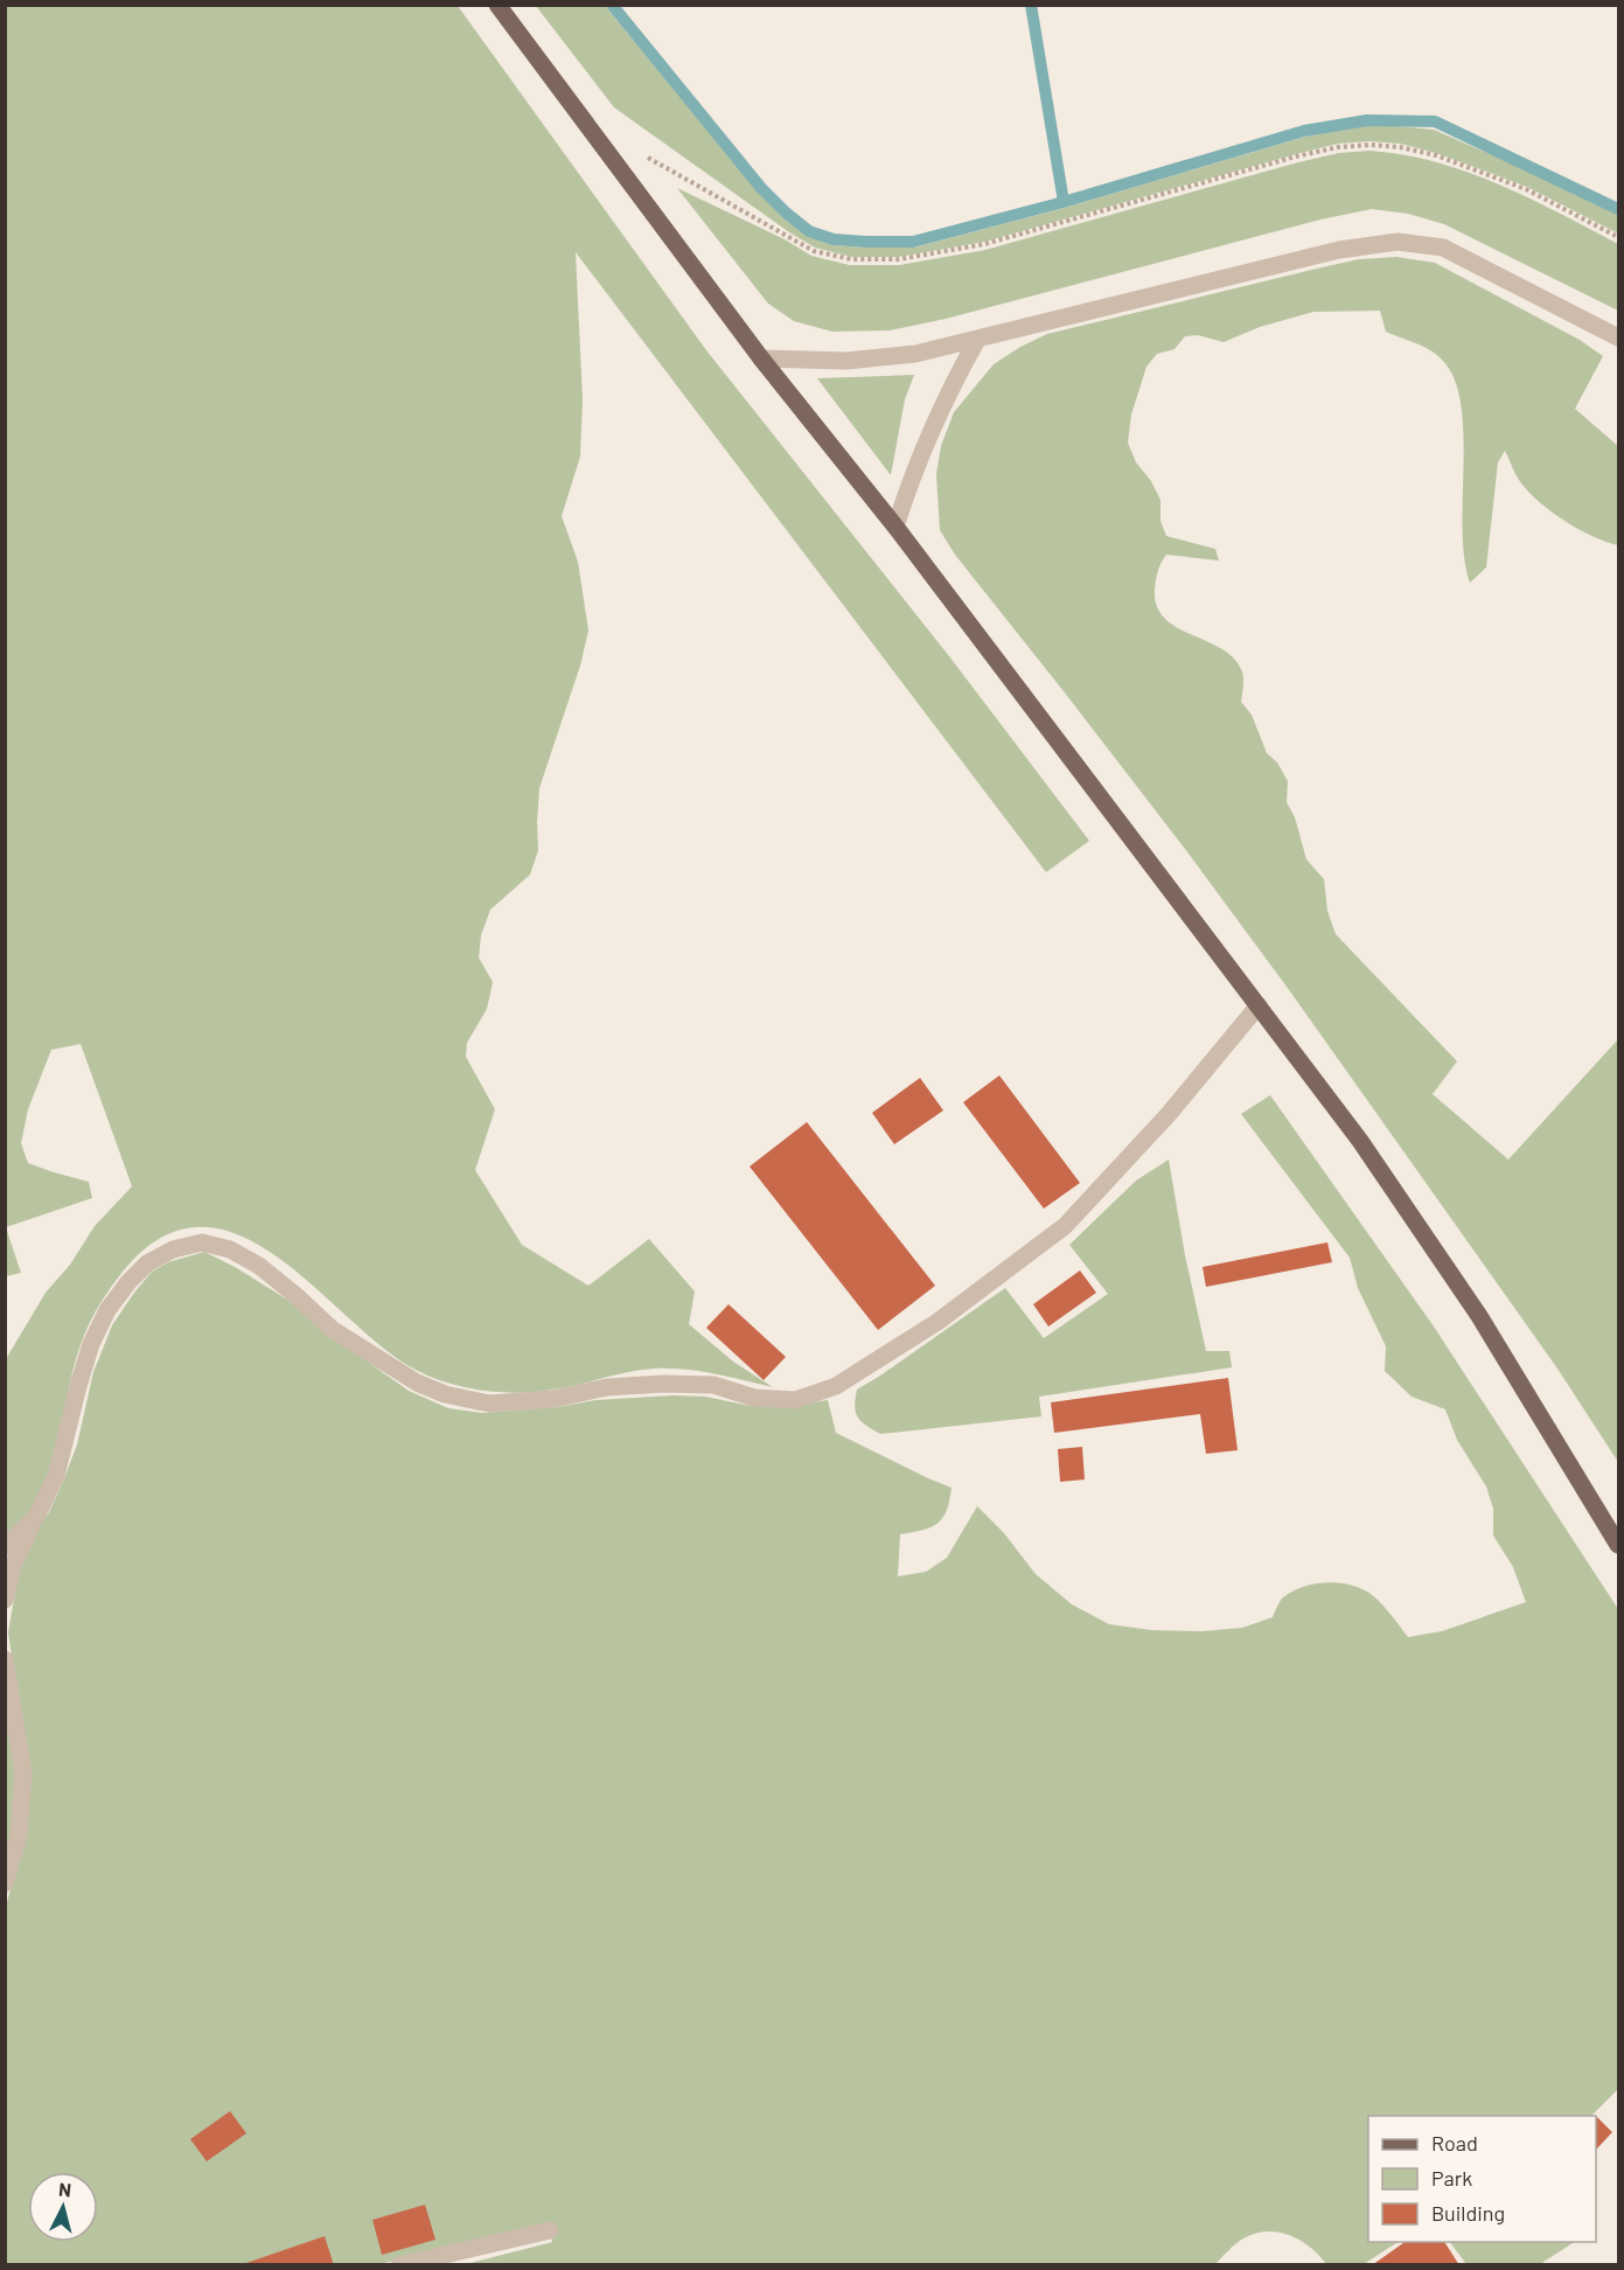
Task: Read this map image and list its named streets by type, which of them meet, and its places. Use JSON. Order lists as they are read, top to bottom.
{
  "legend": ["Road", "Park", "Building"],
  "north": "top"
}
